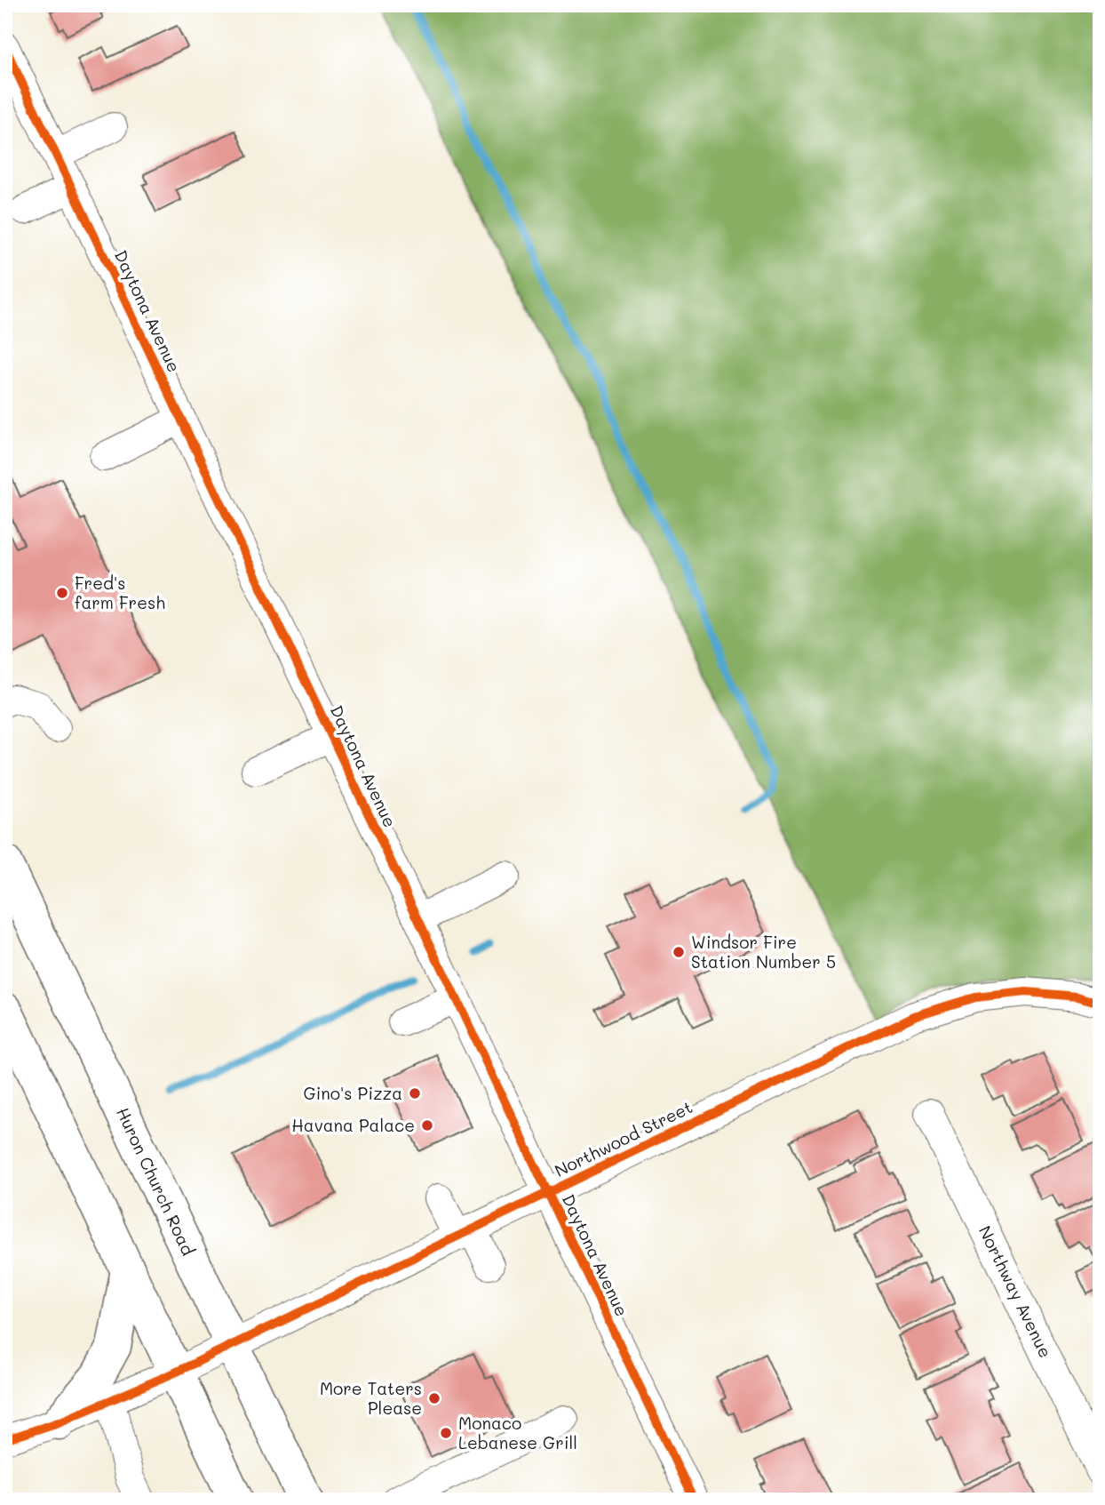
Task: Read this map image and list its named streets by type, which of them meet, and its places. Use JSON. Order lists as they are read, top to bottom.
{
  "streets": {
    "highway": ["Huron Church Road"],
    "street": ["Daytona Avenue", "Northwood Street", "Northway Avenue"]
  },
  "crossings": [
    ["Daytona Avenue", "Northwood Street"],
    ["Northwood Street", "Huron Church Road"]
  ],
  "places": [
    "Fred's farm Fresh",
    "Windsor Fire Station Number 5",
    "Gino's Pizza",
    "Havana Palace",
    "More Taters Please",
    "Monaco Lebanese Grill"
  ]
}
